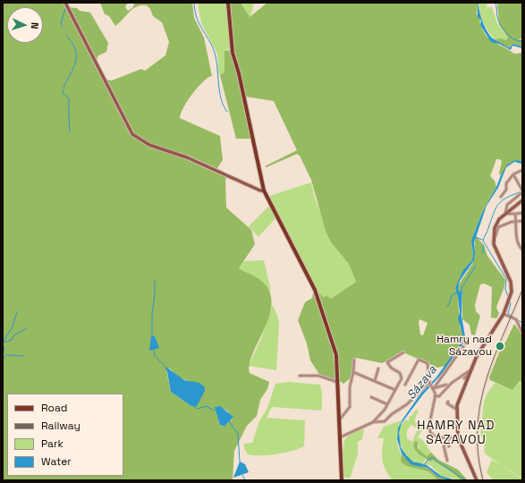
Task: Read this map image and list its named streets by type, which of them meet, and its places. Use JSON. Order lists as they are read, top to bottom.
{
  "districts": ["HAMRY NAD SÁZAVOU"],
  "water": ["Sázava"],
  "places": ["Hamry nad Sázavou"],
  "legend": [
    "Road",
    "Railway",
    "Park",
    "Water"
  ],
  "north": "right"
}
